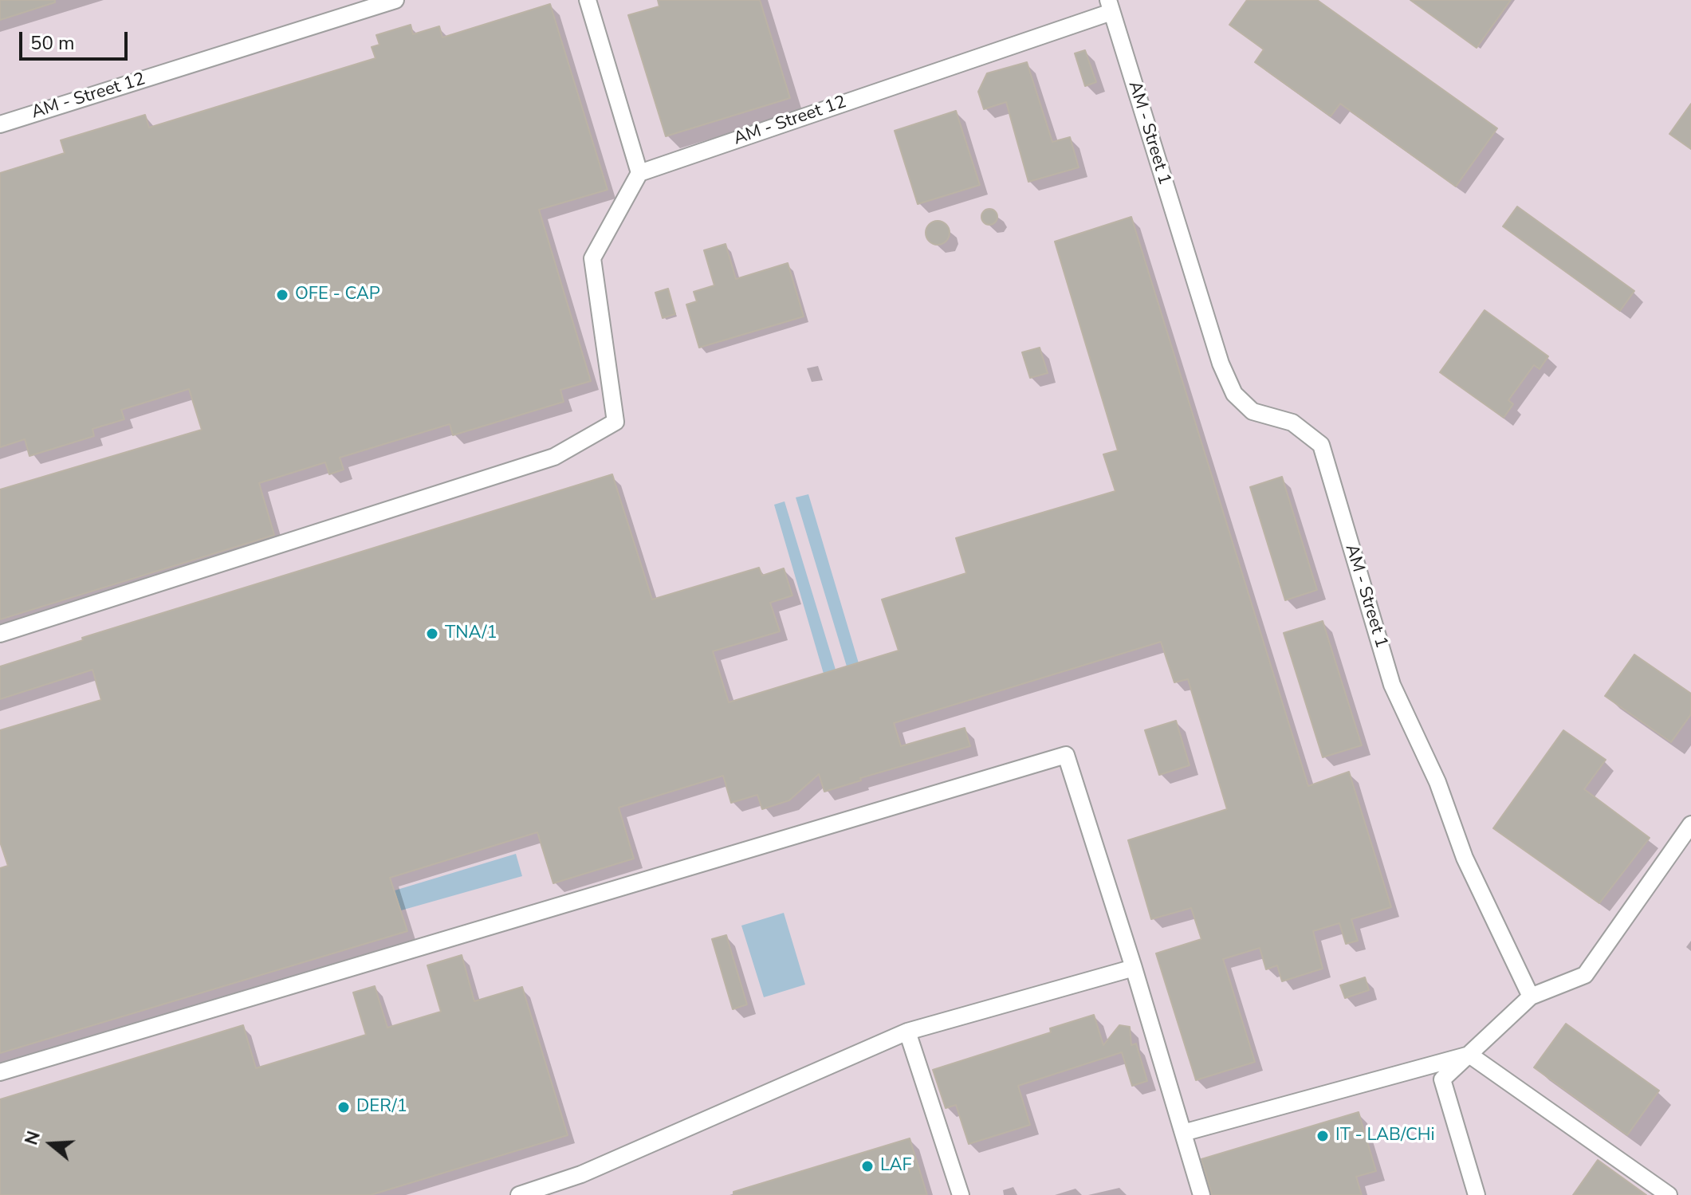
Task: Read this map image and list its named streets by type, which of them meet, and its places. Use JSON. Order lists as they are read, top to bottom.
{
  "streets": {
    "lane": ["AM - Street 12", "AM - Street 1"]
  },
  "crossings": [
    ["AM - Street 12", "AM - Street 1"]
  ],
  "places": [
    "OFE - CAP",
    "TNA/1",
    "DER/1",
    "IT - LAB/CHi",
    "LAF"
  ],
  "scale_bar": "50 m",
  "north": "left"
}
